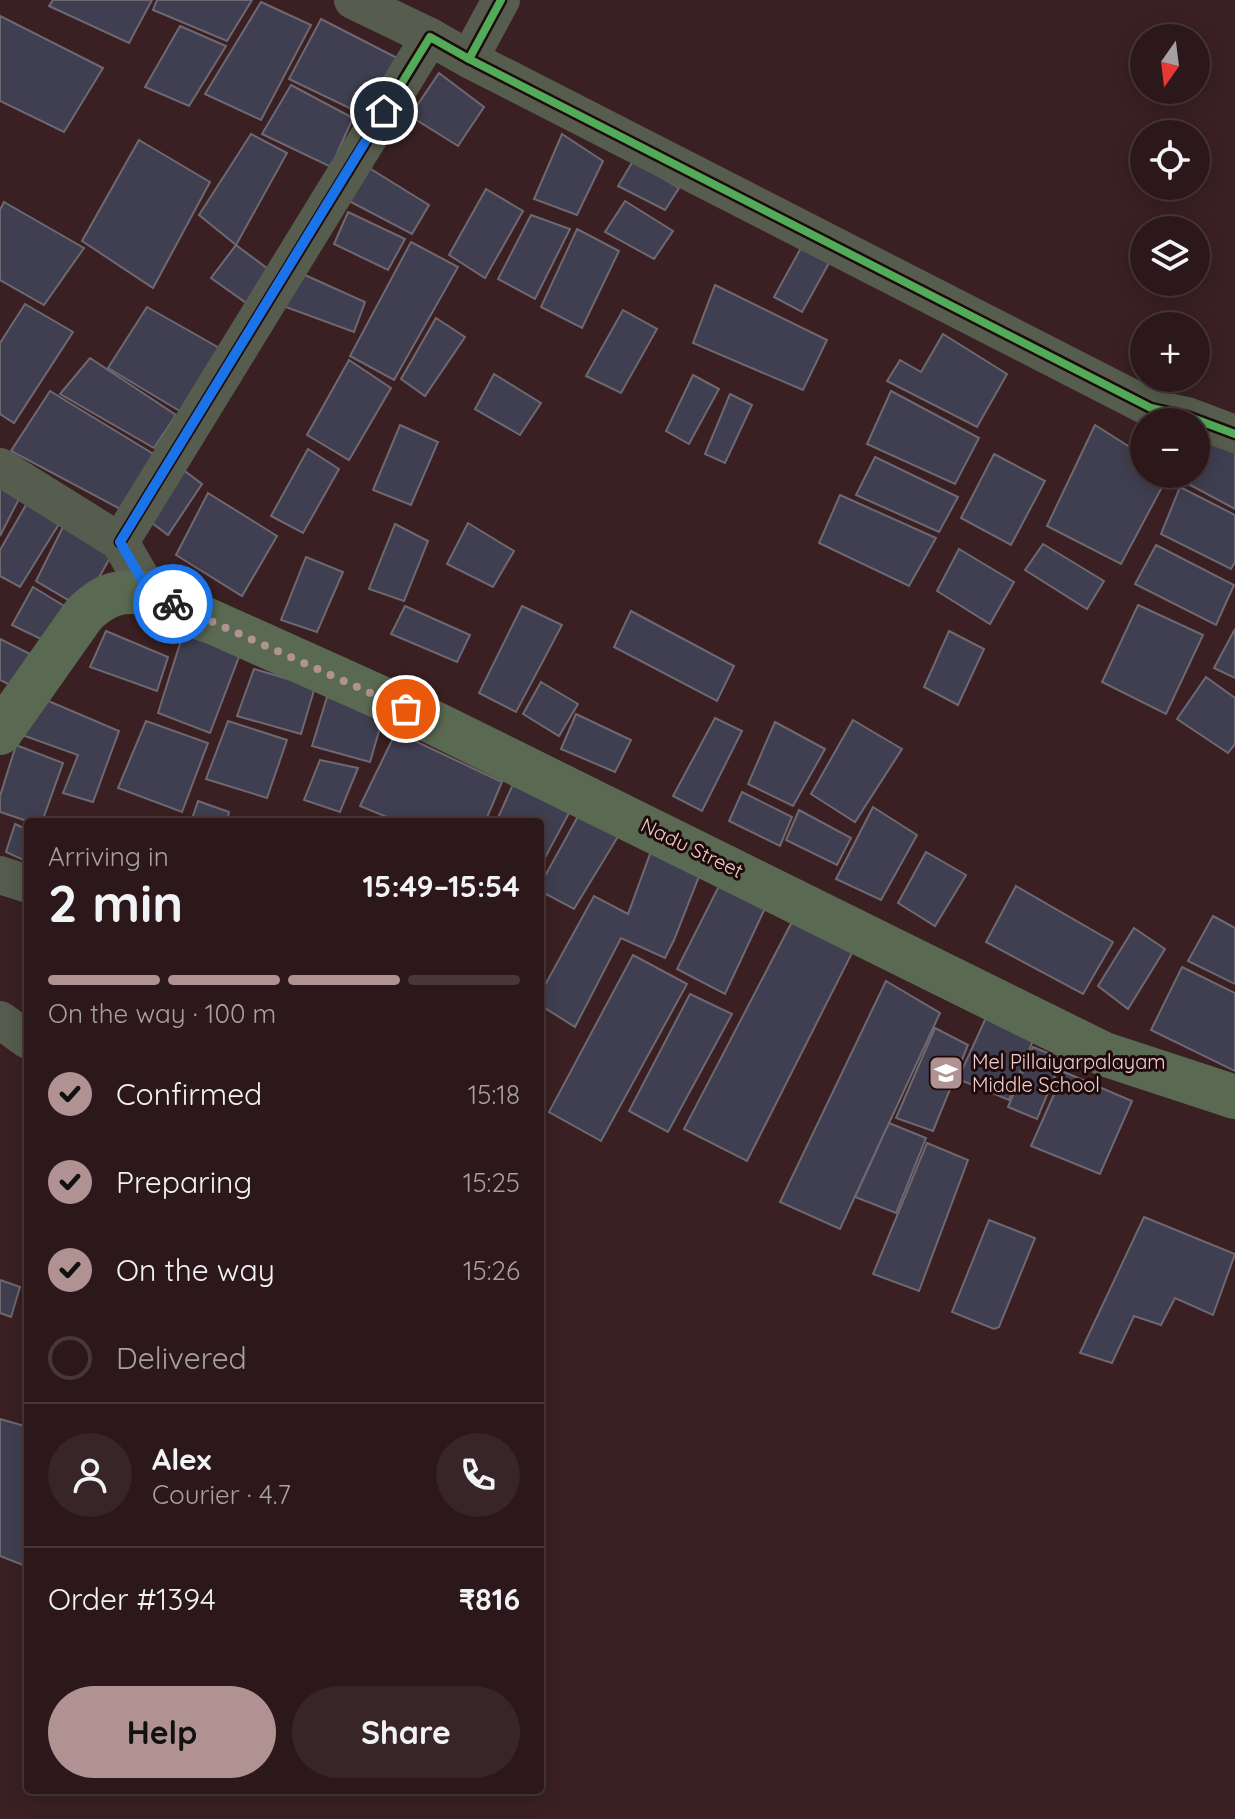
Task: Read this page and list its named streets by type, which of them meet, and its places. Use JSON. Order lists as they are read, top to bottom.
{
  "streets": {
    "main road": ["Nadu Street"]
  },
  "places": {
    "school or university": ["Mel Pillaiyarpalayam Middle School"]
  },
  "north": "bottom",
  "page": {
    "map_buttons": ["+", "−"],
    "heading": ["2 min", "Arriving in", "15:49–15:54"],
    "panel": [
      "Alex",
      "Courier · 4.7",
      "Order #1394",
      "₹816"
    ],
    "bar": "On the way · 100 m",
    "list": [
      ["Confirmed", "15:18"],
      ["Preparing", "15:25"],
      ["On the way", "15:26"],
      "Delivered"
    ],
    "buttons": ["Help", "Share"]
  }
}
